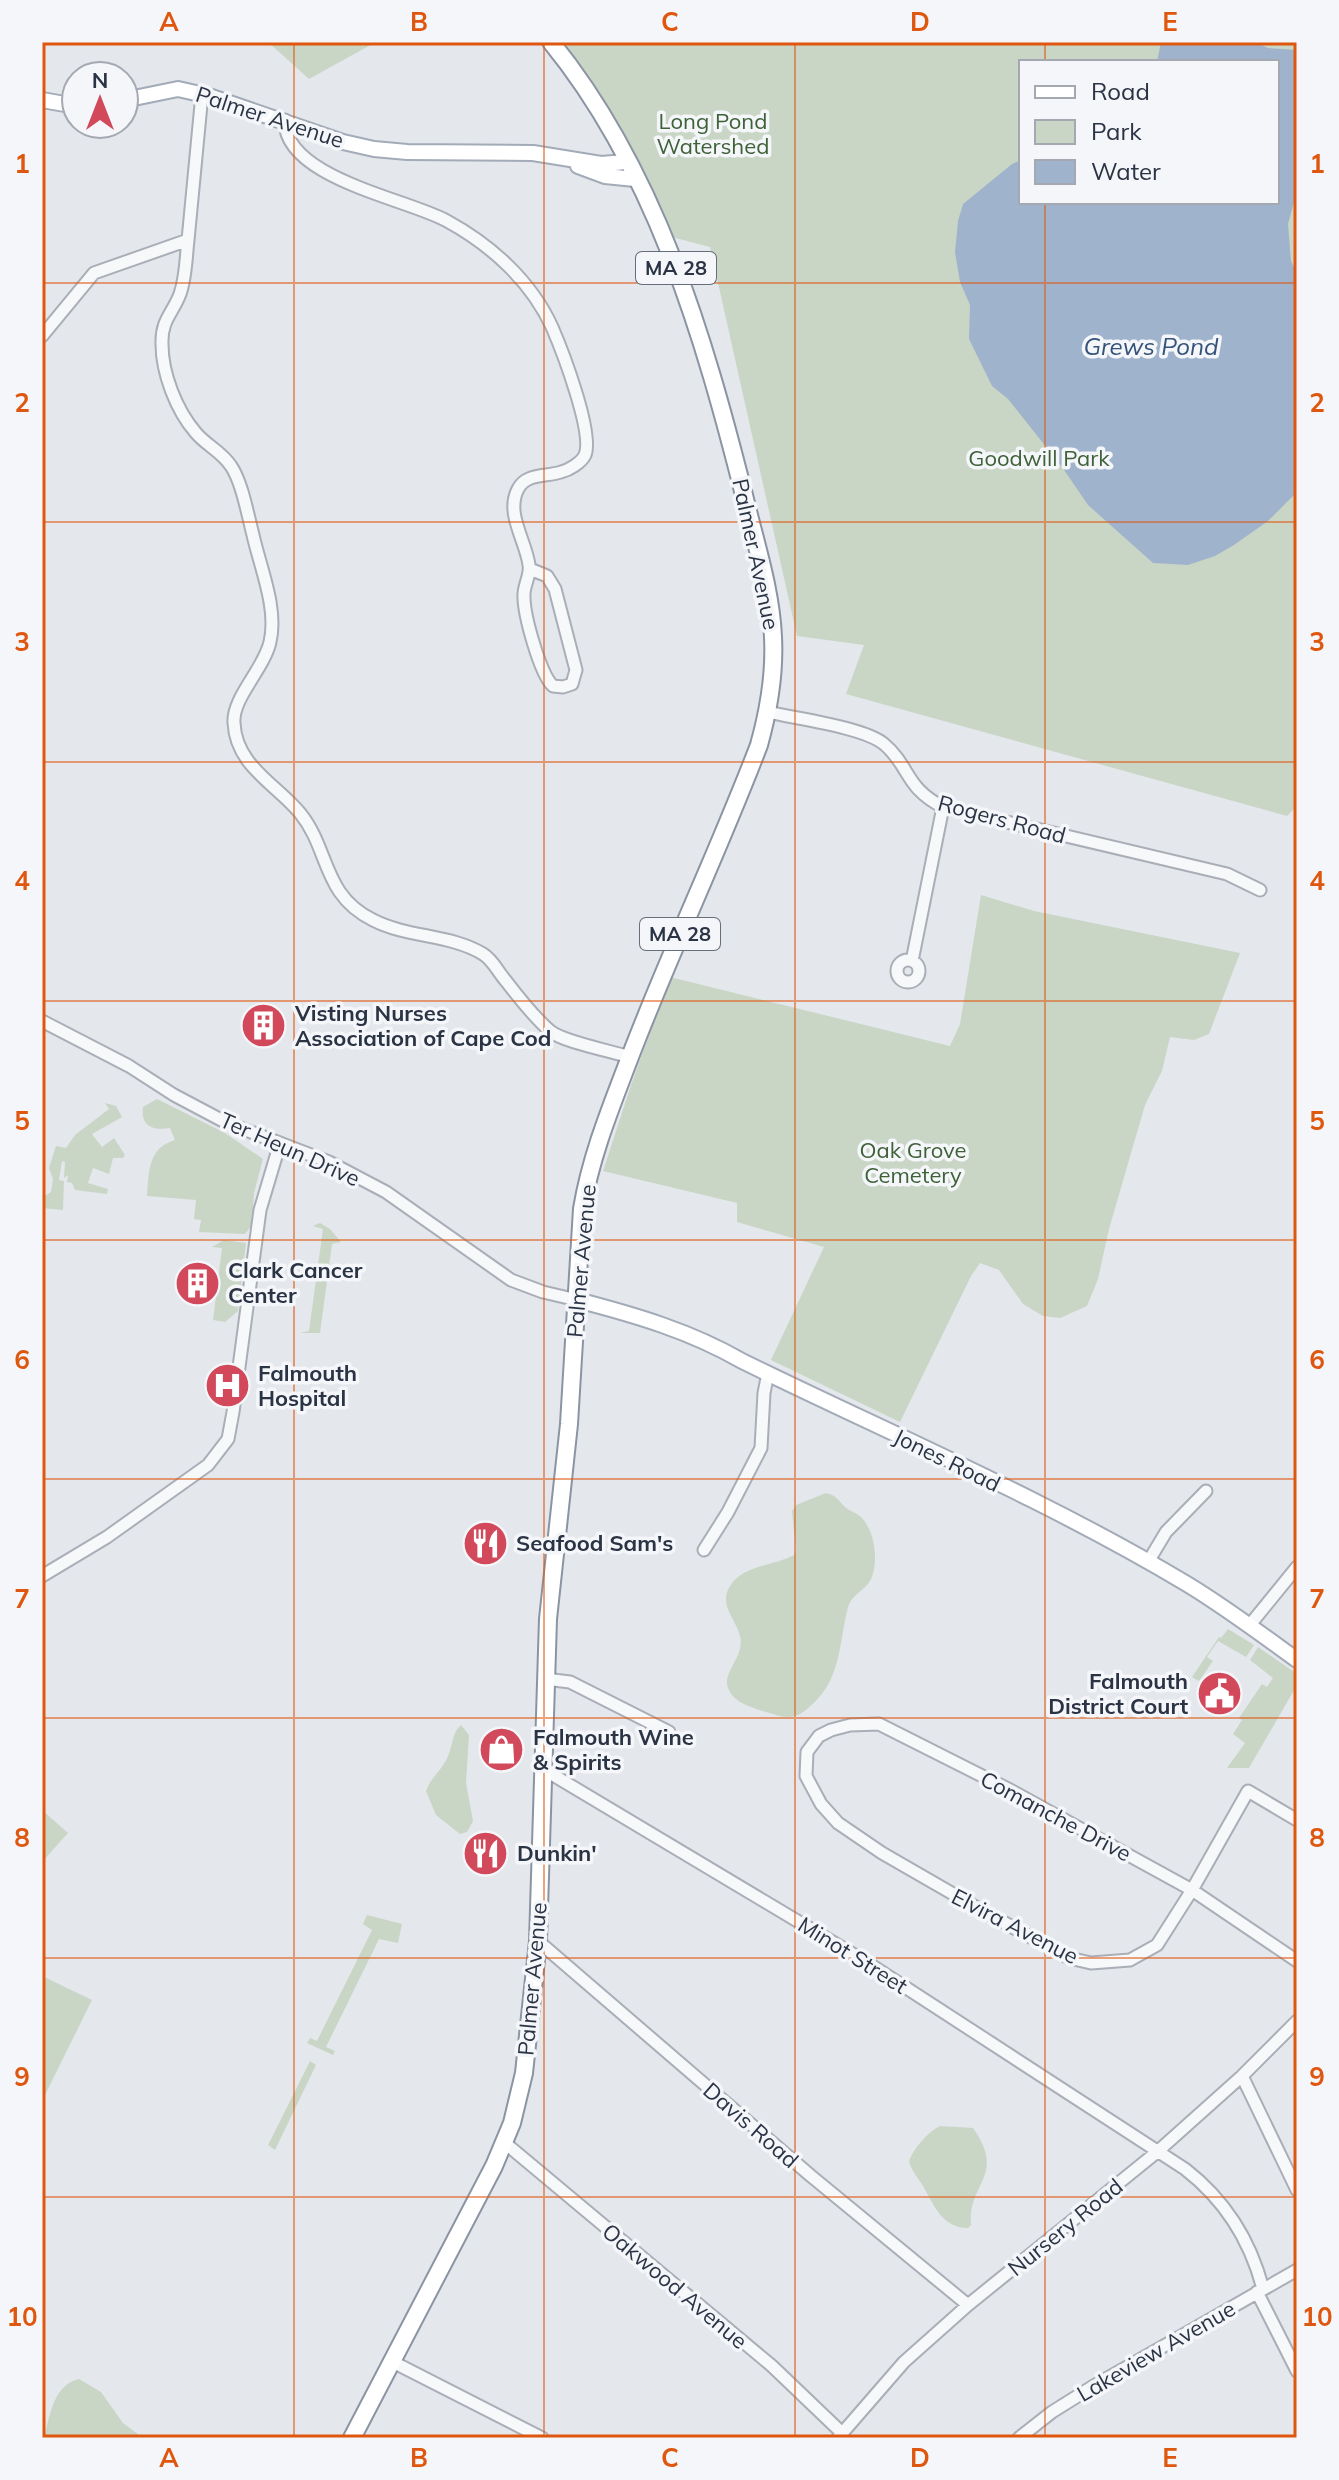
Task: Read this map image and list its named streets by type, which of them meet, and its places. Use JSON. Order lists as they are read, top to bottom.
{
  "streets": {
    "highway": ["Palmer Avenue", "MA 28"],
    "main road": ["Jones Road"],
    "street": [
      "Rogers Road",
      "Ter Heun Drive",
      "Comanche Drive",
      "Elvira Avenue",
      "Minot Street",
      "Davis Road",
      "Nursery Road",
      "Oakwood Avenue",
      "Lakeview Avenue"
    ]
  },
  "crossings": [
    ["Palmer Avenue", "MA 28"],
    ["Palmer Avenue", "Rogers Road"],
    ["Palmer Avenue", "Ter Heun Drive"],
    ["Palmer Avenue", "Jones Road"],
    ["Palmer Avenue", "Minot Street"],
    ["Palmer Avenue", "Davis Road"],
    ["Palmer Avenue", "Oakwood Avenue"],
    ["Ter Heun Drive", "Jones Road"],
    ["Comanche Drive", "Elvira Avenue"],
    ["Minot Street", "Nursery Road"],
    ["Minot Street", "Lakeview Avenue"],
    ["Davis Road", "Nursery Road"],
    ["Nursery Road", "Oakwood Avenue"]
  ],
  "water": ["Grews Pond"],
  "parks": ["Long Pond Watershed", "Goodwill Park", "Oak Grove Cemetery"],
  "places": {
    "building": ["Visting Nurses Association of Cape Cod", "Clark Cancer Center"],
    "hospital": ["Falmouth Hospital"],
    "restaurant": ["Seafood Sam's", "Dunkin'"],
    "public building": ["Falmouth District Court"],
    "shop": ["Falmouth Wine & Spirits"]
  },
  "legend": ["Road", "Park", "Water"],
  "north": "top",
  "grid": {
    "columns": [
      "A",
      "B",
      "C",
      "D",
      "E"
    ],
    "rows": [
      "1",
      "2",
      "3",
      "4",
      "5",
      "6",
      "7",
      "8",
      "9",
      "10"
    ]
  }
}
